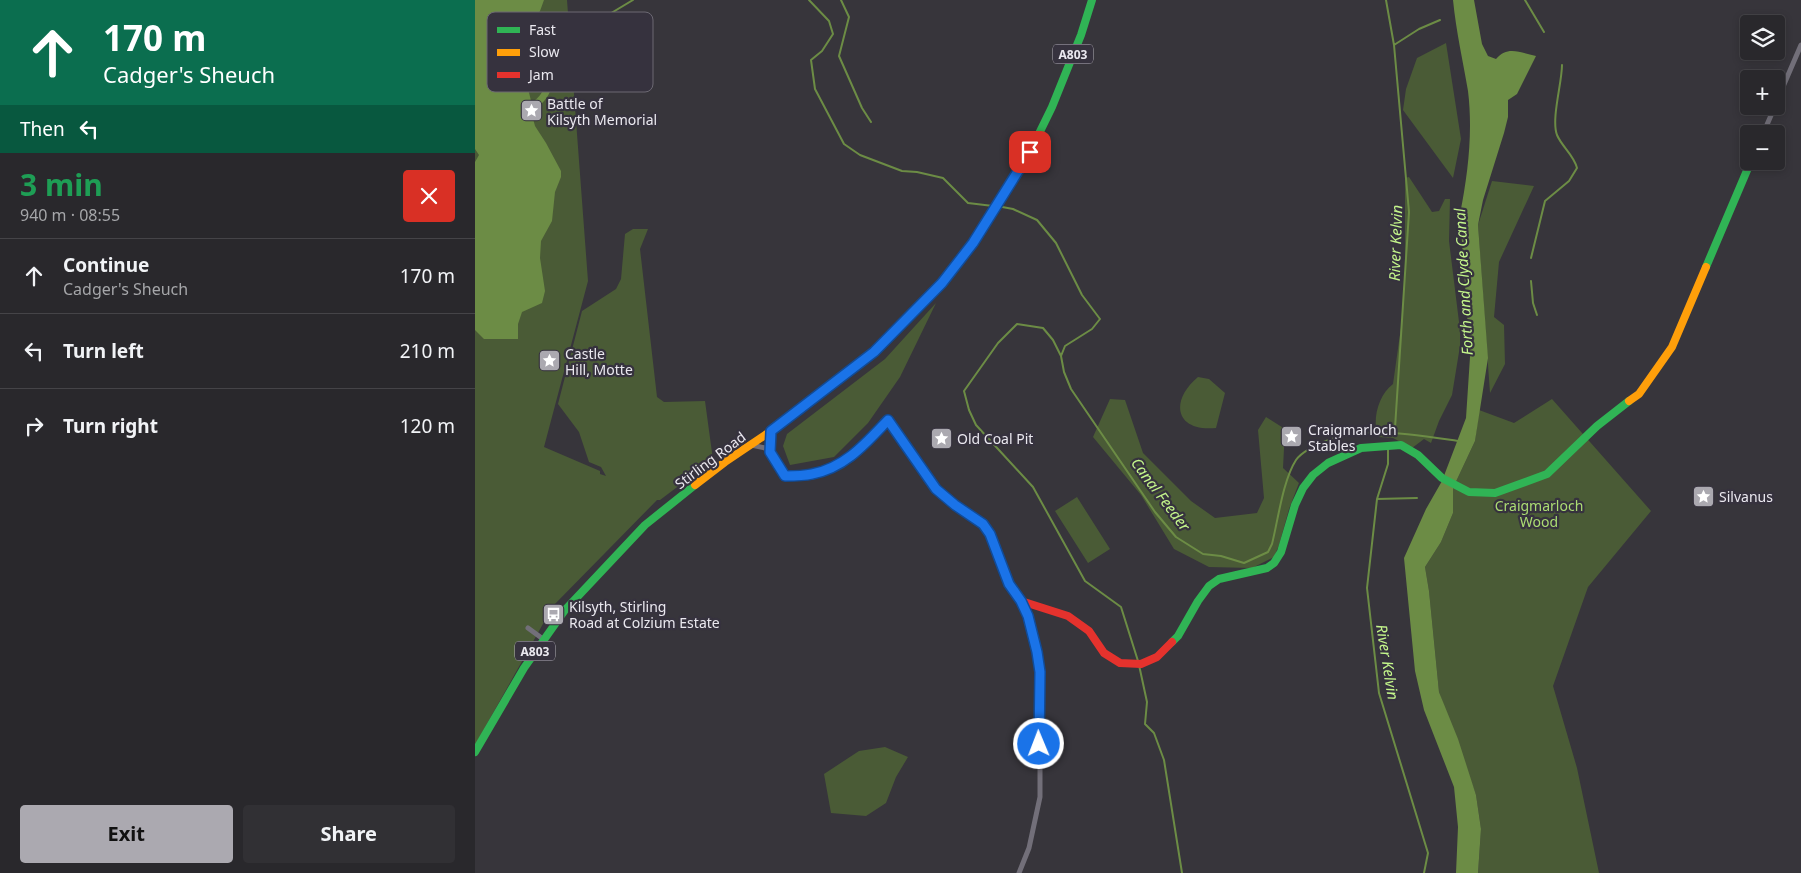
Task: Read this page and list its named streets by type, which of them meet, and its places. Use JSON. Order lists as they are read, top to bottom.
{
  "streets": {
    "street": ["A803", "Stirling Road"]
  },
  "water": ["River Kelvin", "Forth and Clyde Canal", "Canal Feeder"],
  "parks": ["Craigmarloch Wood"],
  "places": {
    "place": [
      "Battle of Kilsyth Memorial",
      "Castle Hill, Motte",
      "Craigmarloch Stables",
      "Old Coal Pit",
      "Silvanus"
    ],
    "bus stop": ["Kilsyth, Stirling Road at Colzium Estate"]
  },
  "legend": ["Fast", "Slow", "Jam"],
  "page": {
    "turn": ["170 m", "Cadger's Sheuch"],
    "map_buttons": ["+", "−"],
    "then": "Then",
    "heading": ["3 min", "940 m · 08:55"],
    "list": [
      {
        "name": "Continue",
        "note": "Cadger's Sheuch",
        "value": "170 m"
      },
      {
        "name": "Turn left",
        "value": "210 m"
      },
      {
        "name": "Turn right",
        "value": "120 m"
      }
    ],
    "buttons": ["Exit", "Share"]
  }
}
